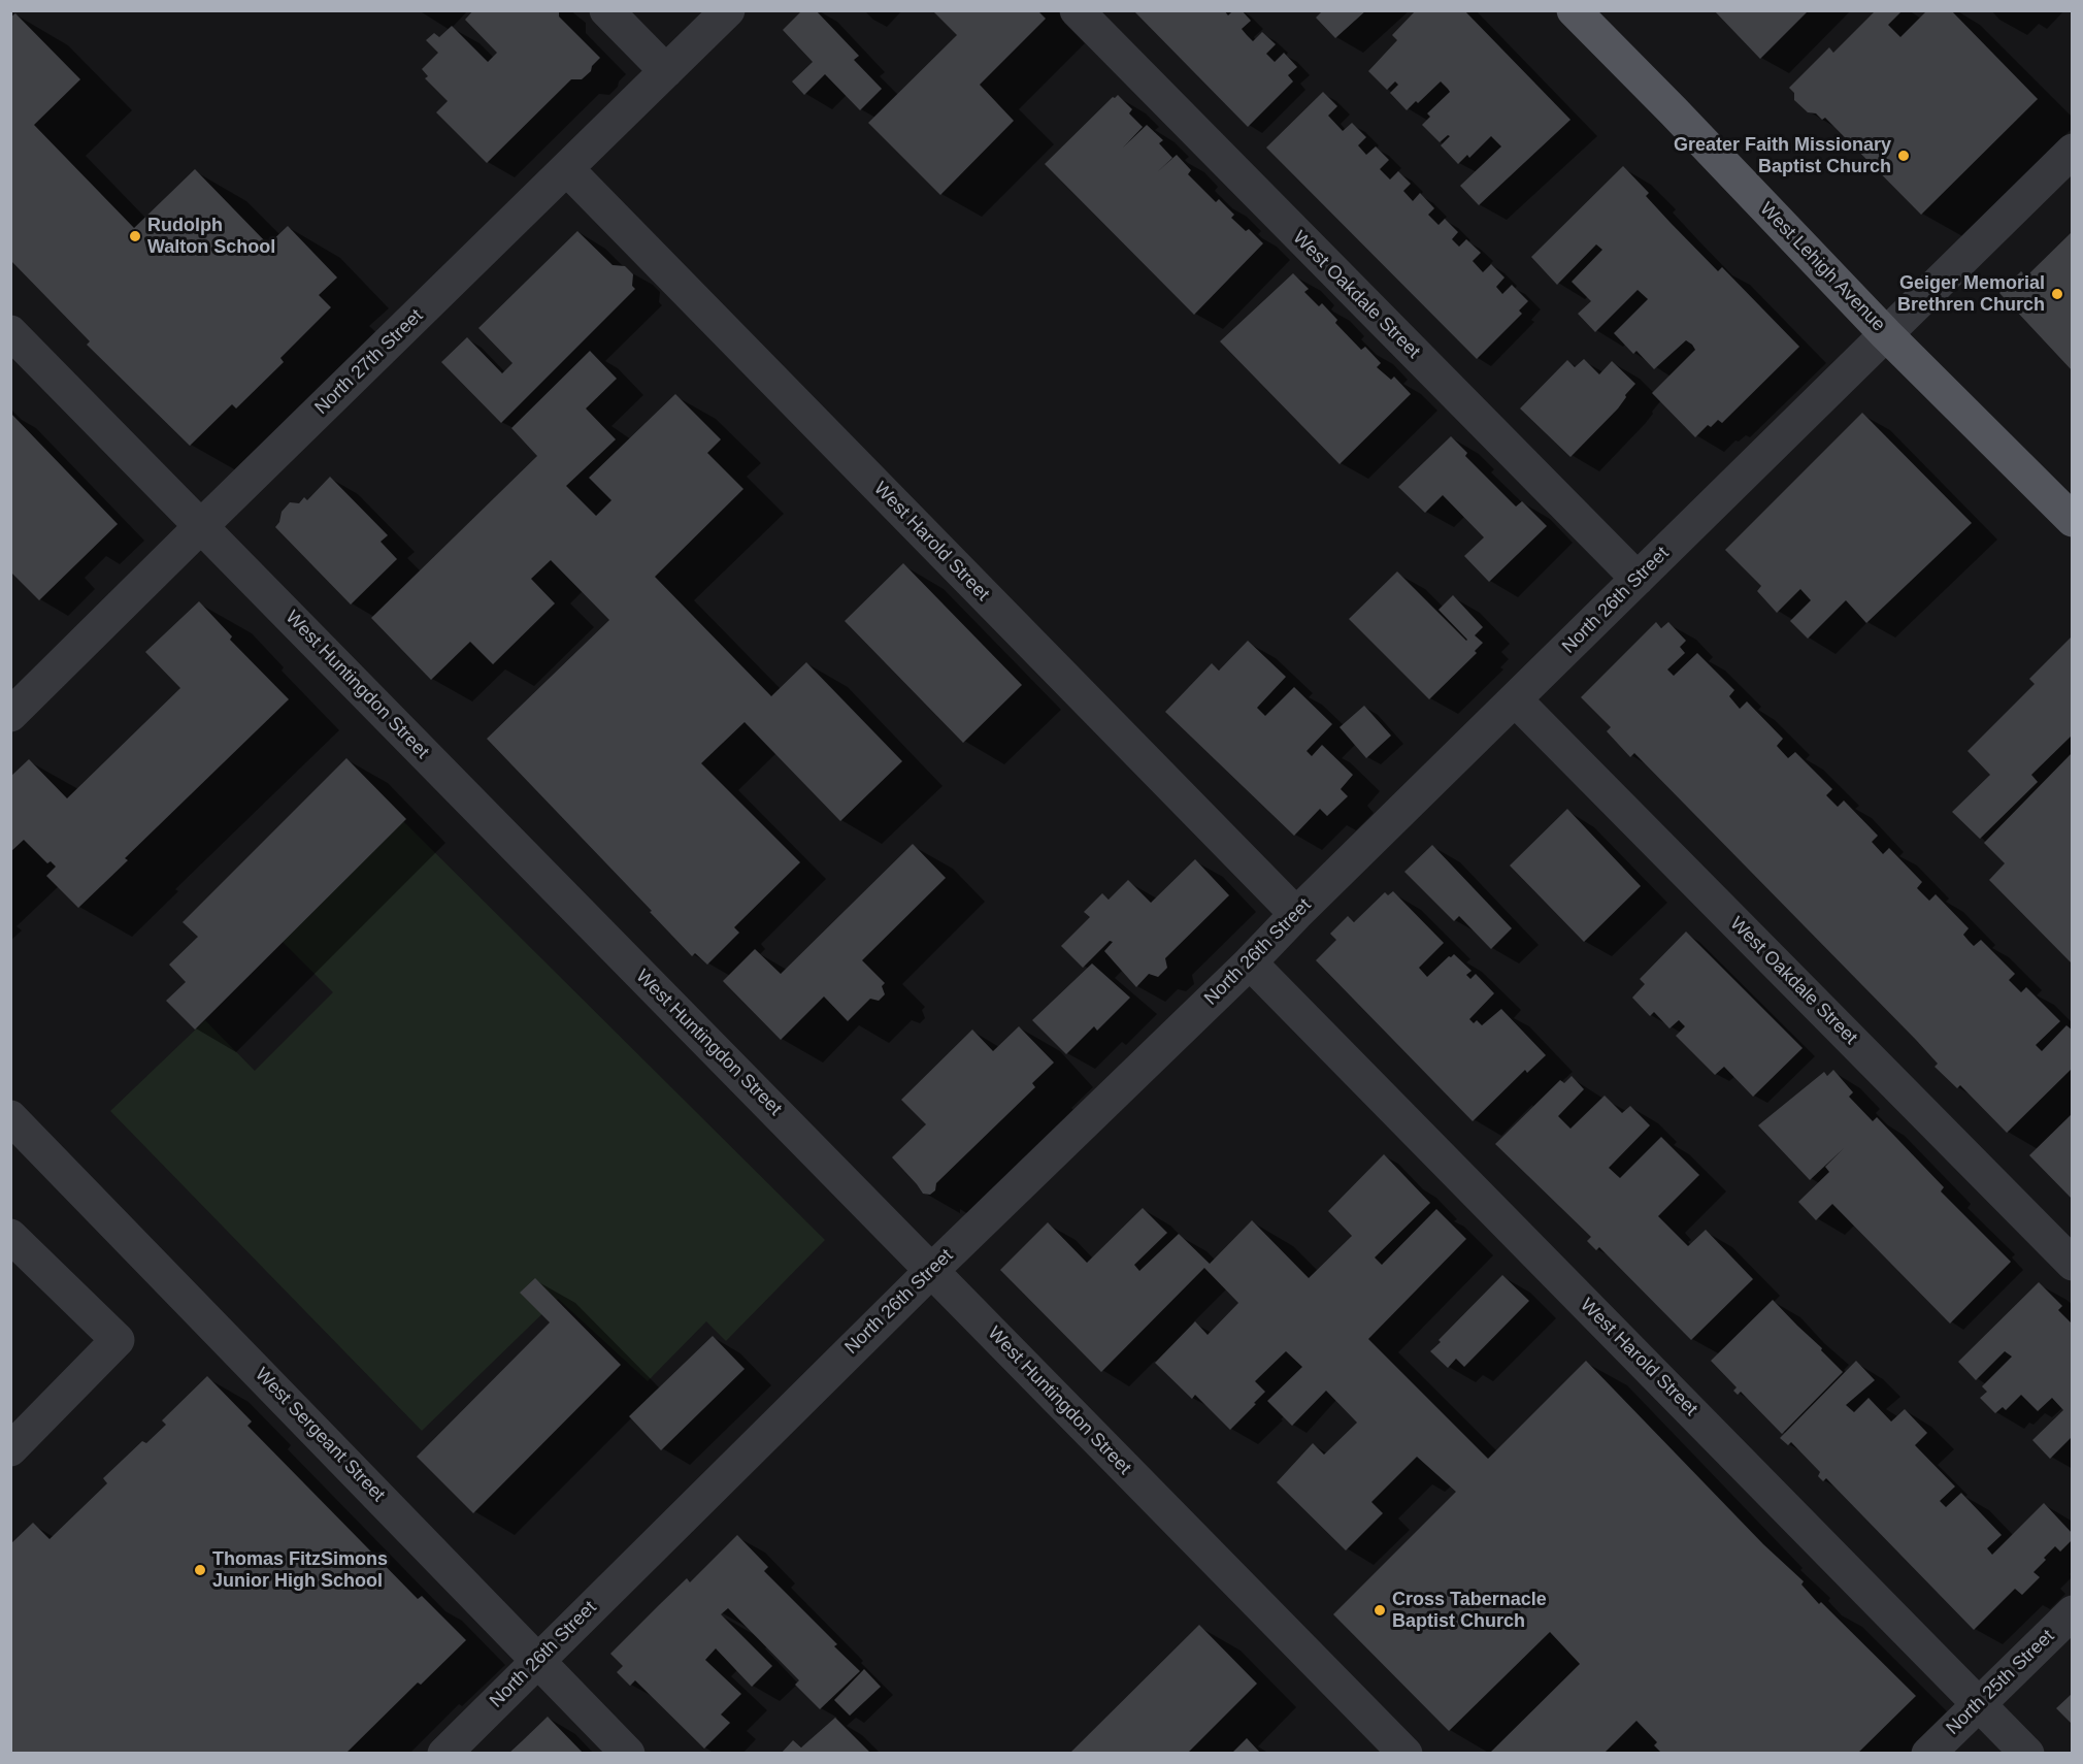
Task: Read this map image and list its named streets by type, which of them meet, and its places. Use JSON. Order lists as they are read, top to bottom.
{
  "streets": {
    "main road": ["West Lehigh Avenue"],
    "street": [
      "West Oakdale Street",
      "North 27th Street",
      "West Harold Street",
      "North 26th Street",
      "West Huntingdon Street",
      "West Sergeant Street",
      "North 25th Street"
    ]
  },
  "crossings": [
    ["West Lehigh Avenue", "North 26th Street"],
    ["West Oakdale Street", "North 26th Street"],
    ["North 27th Street", "West Harold Street"],
    ["North 27th Street", "West Huntingdon Street"],
    ["West Harold Street", "North 26th Street"],
    ["West Harold Street", "North 25th Street"],
    ["North 26th Street", "West Huntingdon Street"],
    ["North 26th Street", "West Sergeant Street"]
  ],
  "places": [
    "Greater Faith Missionary Baptist Church",
    "Rudolph Walton School",
    "Geiger Memorial Brethren Church",
    "Thomas FitzSimons Junior High School",
    "Cross Tabernacle Baptist Church"
  ]
}
